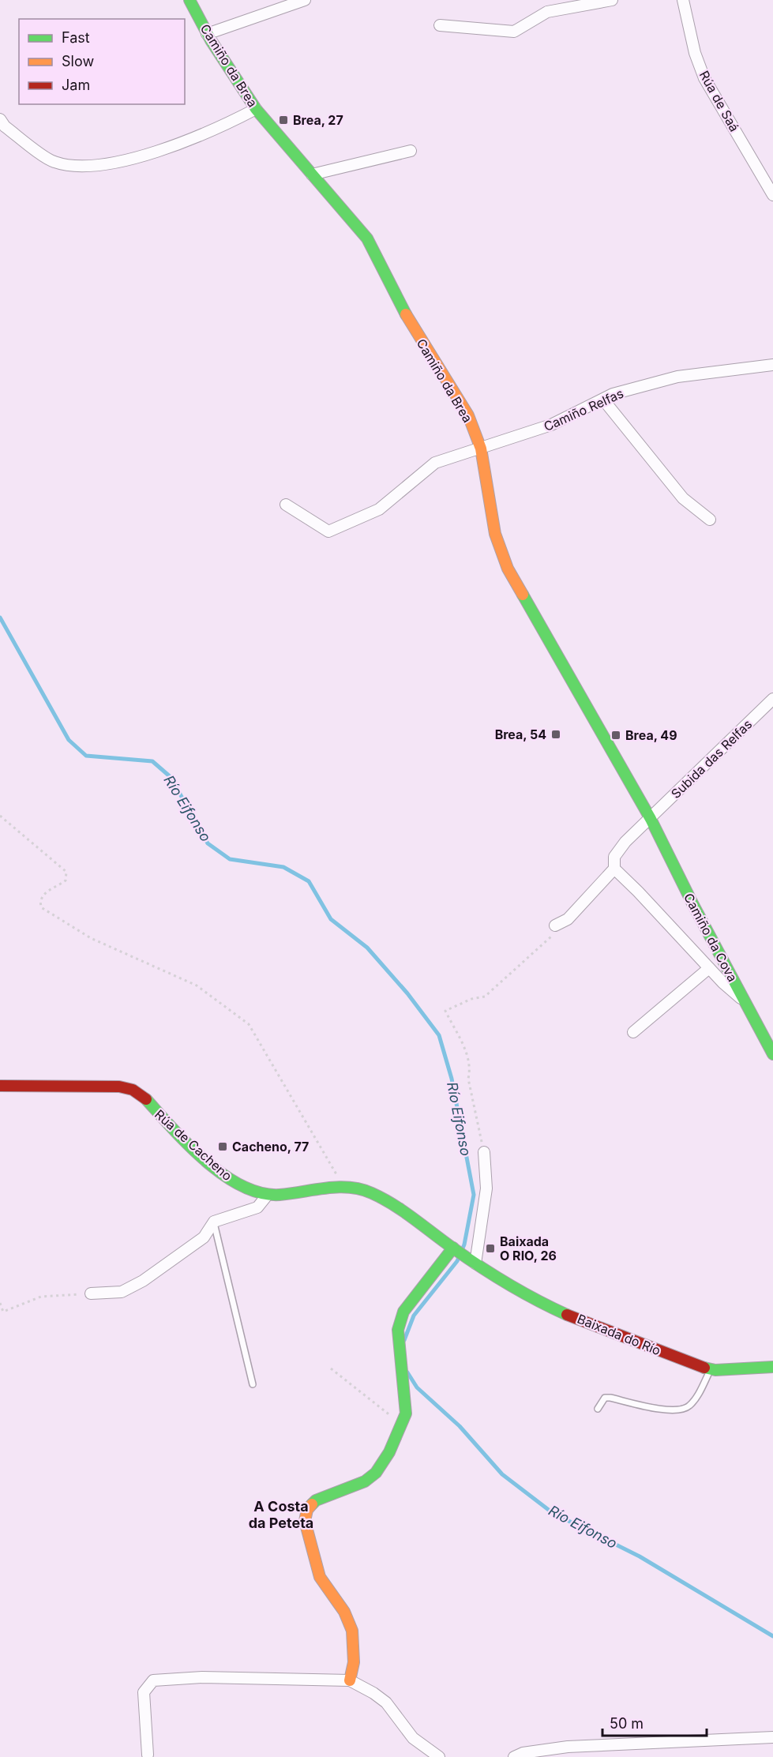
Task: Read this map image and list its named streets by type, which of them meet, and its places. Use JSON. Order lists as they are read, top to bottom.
{
  "streets": {
    "street": [
      "Camiño da Brea",
      "Rúa de Saá",
      "Camiño Relfas",
      "Subida das Relfas",
      "Camiño da Cova",
      "Rúa de Cacheno",
      "Baixada do Río"
    ]
  },
  "crossings": [
    ["Camiño da Brea", "Camiño Relfas"],
    ["Camiño da Brea", "Subida das Relfas"],
    ["Camiño da Brea", "Camiño da Cova"],
    ["Subida das Relfas", "Camiño da Cova"],
    ["Rúa de Cacheno", "Baixada do Río"]
  ],
  "districts": ["A Costa da Peteta"],
  "water": ["Río Eifonso"],
  "places": {
    "transit": [
      "Brea, 27",
      "Brea, 54",
      "Brea, 49",
      "Cacheno, 77",
      "Baixada O RIO, 26"
    ]
  },
  "legend": ["Fast", "Slow", "Jam"],
  "scale_bar": "50 m"
}
